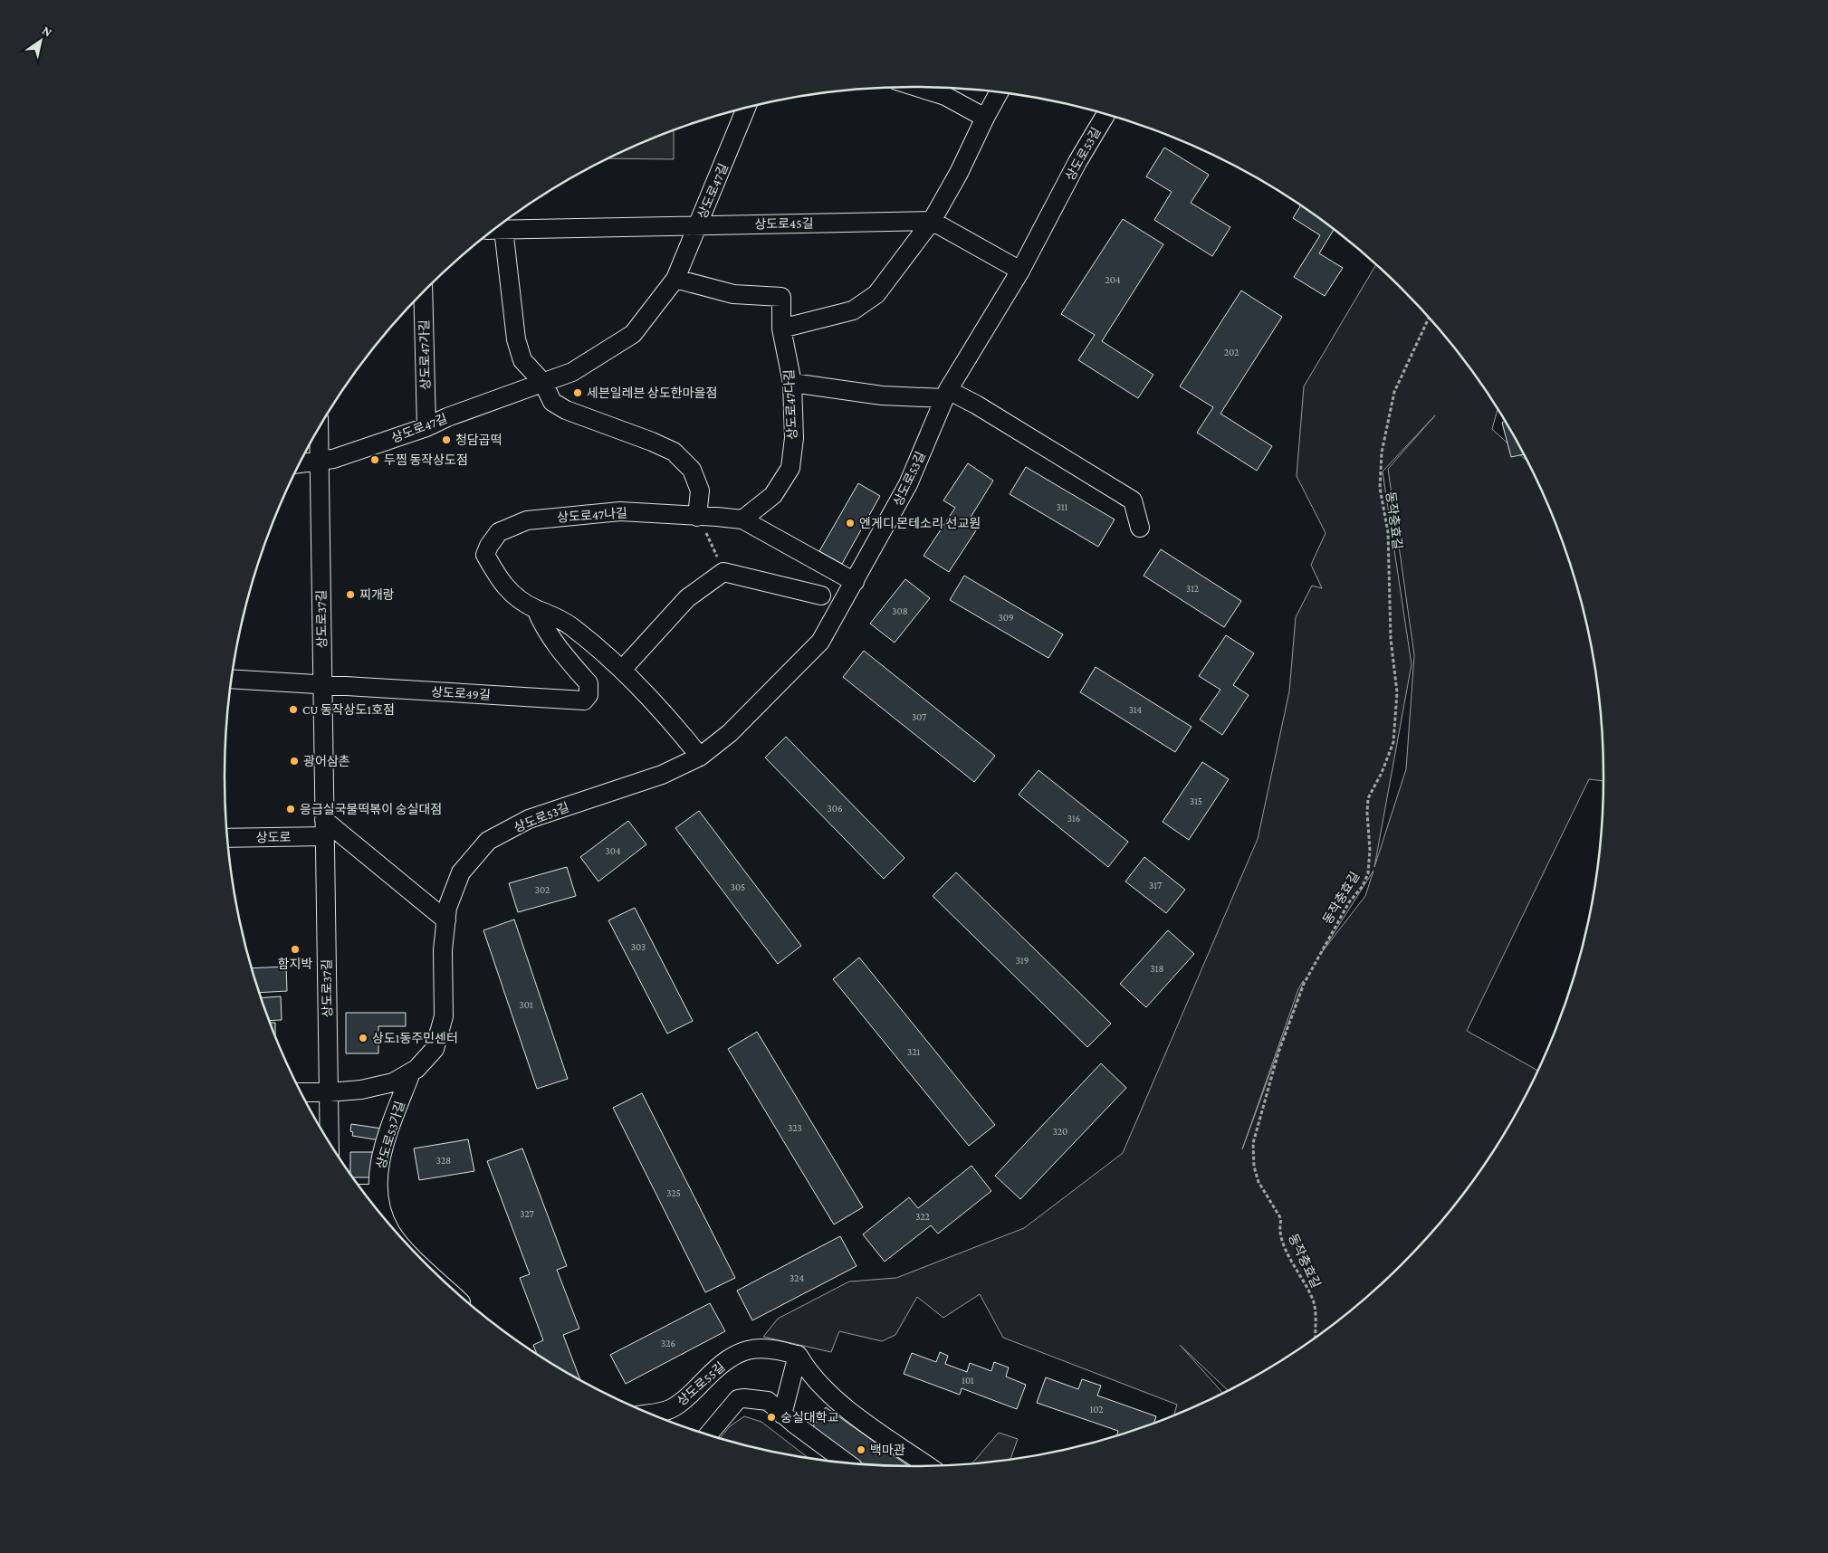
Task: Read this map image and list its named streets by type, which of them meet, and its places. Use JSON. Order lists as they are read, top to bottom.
{
  "streets": {
    "street": [
      "상도로53길",
      "상도로47길",
      "상도로45길",
      "상도로47가길",
      "상도로47다길",
      "상도로47나길",
      "상도로37길",
      "상도로49길",
      "상도로",
      "상도로53가길",
      "상도로55길"
    ],
    "path": ["동작충효길"]
  },
  "crossings": [
    ["상도로53길", "상도로47나길"],
    ["상도로53길", "상도로37길"],
    ["상도로53길", "상도로53가길"],
    ["상도로47길", "상도로45길"],
    ["상도로47길", "상도로47가길"],
    ["상도로47길", "상도로37길"],
    ["상도로47나길", "상도로49길"],
    ["상도로37길", "상도로49길"],
    ["상도로37길", "상도로"]
  ],
  "places": [
    "세븐일레븐 상도한마을점",
    "청담곱떡",
    "두찜 동작상도점",
    "엔게디 몬테소리 선교원",
    "찌개랑",
    "CU 동작상도1호점",
    "광어삼촌",
    "응급실국물떡볶이 숭실대점",
    "함지박",
    "상도1동주민센터",
    "숭실대학교",
    "백마관"
  ],
  "house_numbers": [
    "204",
    "202",
    "311",
    "312",
    "308",
    "309",
    "314",
    "307",
    "315",
    "306",
    "316",
    "304",
    "317",
    "305",
    "302",
    "303",
    "319",
    "318",
    "301",
    "321",
    "323",
    "320",
    "328",
    "325",
    "327",
    "322",
    "324",
    "326",
    "101",
    "102"
  ],
  "north": "top right"
}
